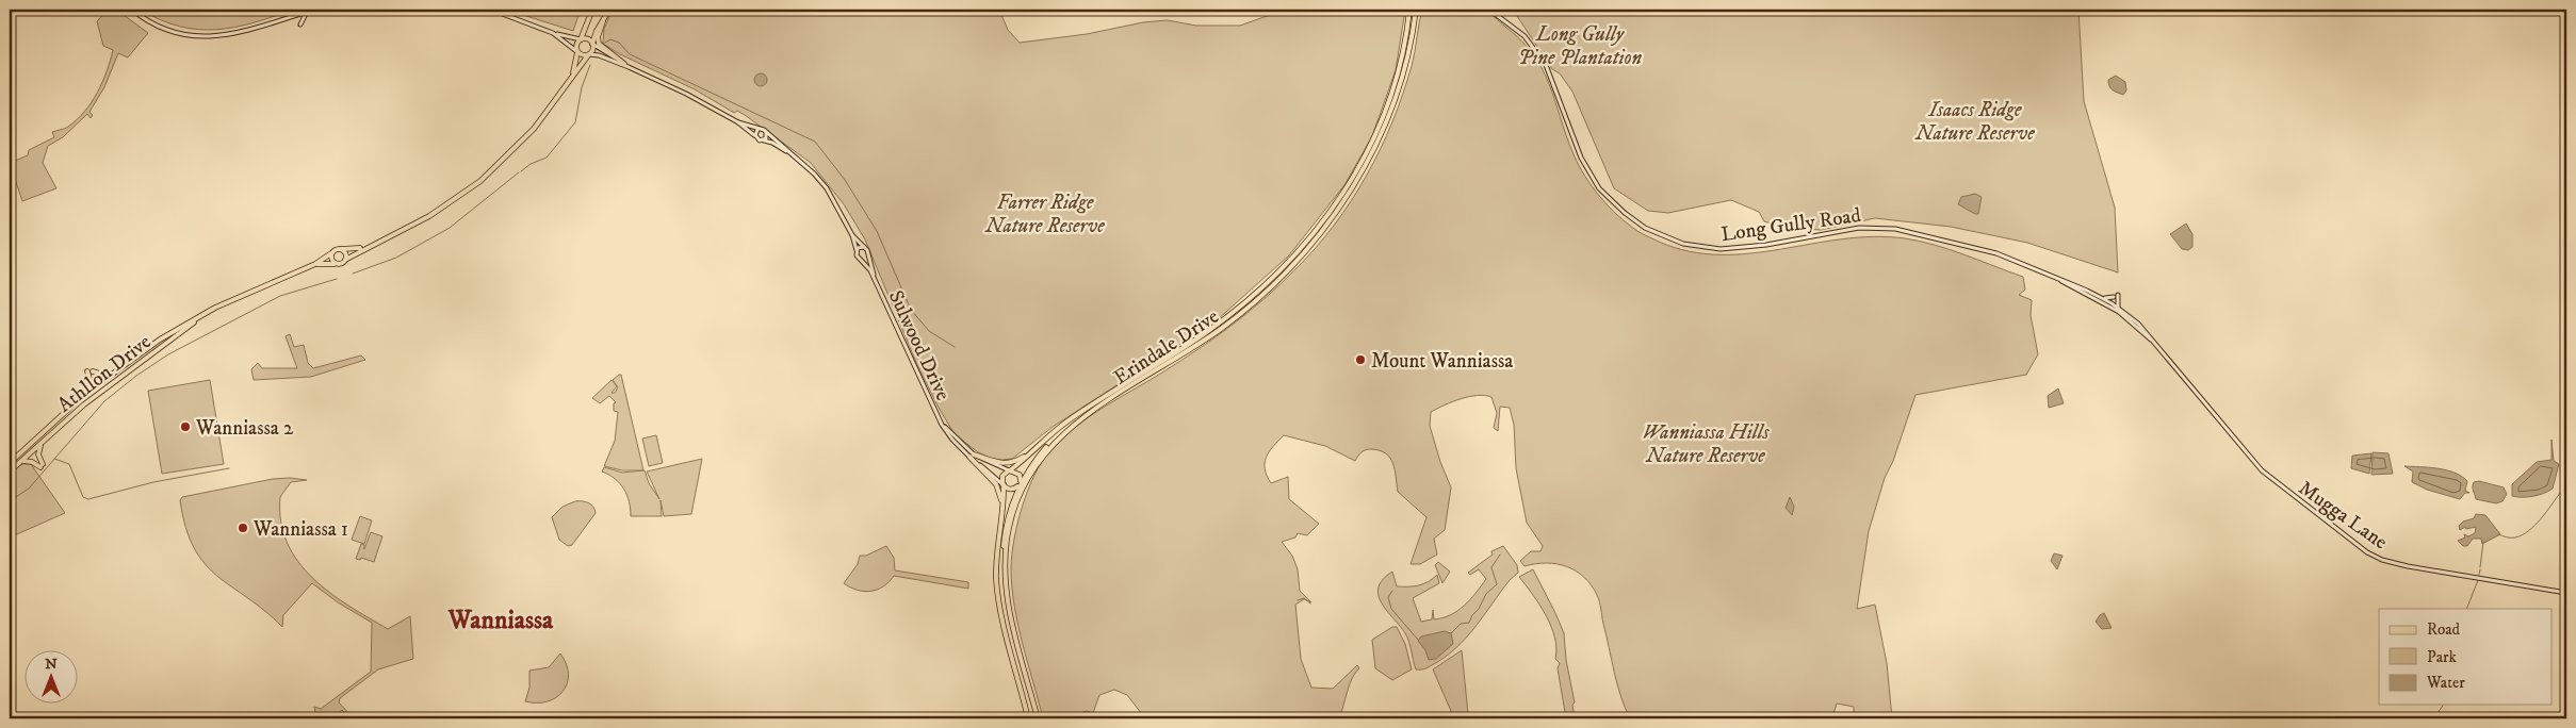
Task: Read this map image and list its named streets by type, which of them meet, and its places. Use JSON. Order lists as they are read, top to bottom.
{
  "streets": {
    "main road": [
      "Long Gully Road",
      "Sulwood Drive",
      "Erindale Drive",
      "Athllon Drive",
      "Mugga Lane"
    ]
  },
  "crossings": [
    ["Long Gully Road", "Mugga Lane"],
    ["Sulwood Drive", "Erindale Drive"]
  ],
  "districts": ["Wanniassa"],
  "parks": [
    "Long Gully Pine Plantation",
    "Isaacs Ridge Nature Reserve",
    "Farrer Ridge Nature Reserve",
    "Wanniassa Hills Nature Reserve"
  ],
  "places": ["Mount Wanniassa", "Wanniassa 2", "Wanniassa 1"],
  "legend": ["Road", "Park", "Water"],
  "north": "top"
}
